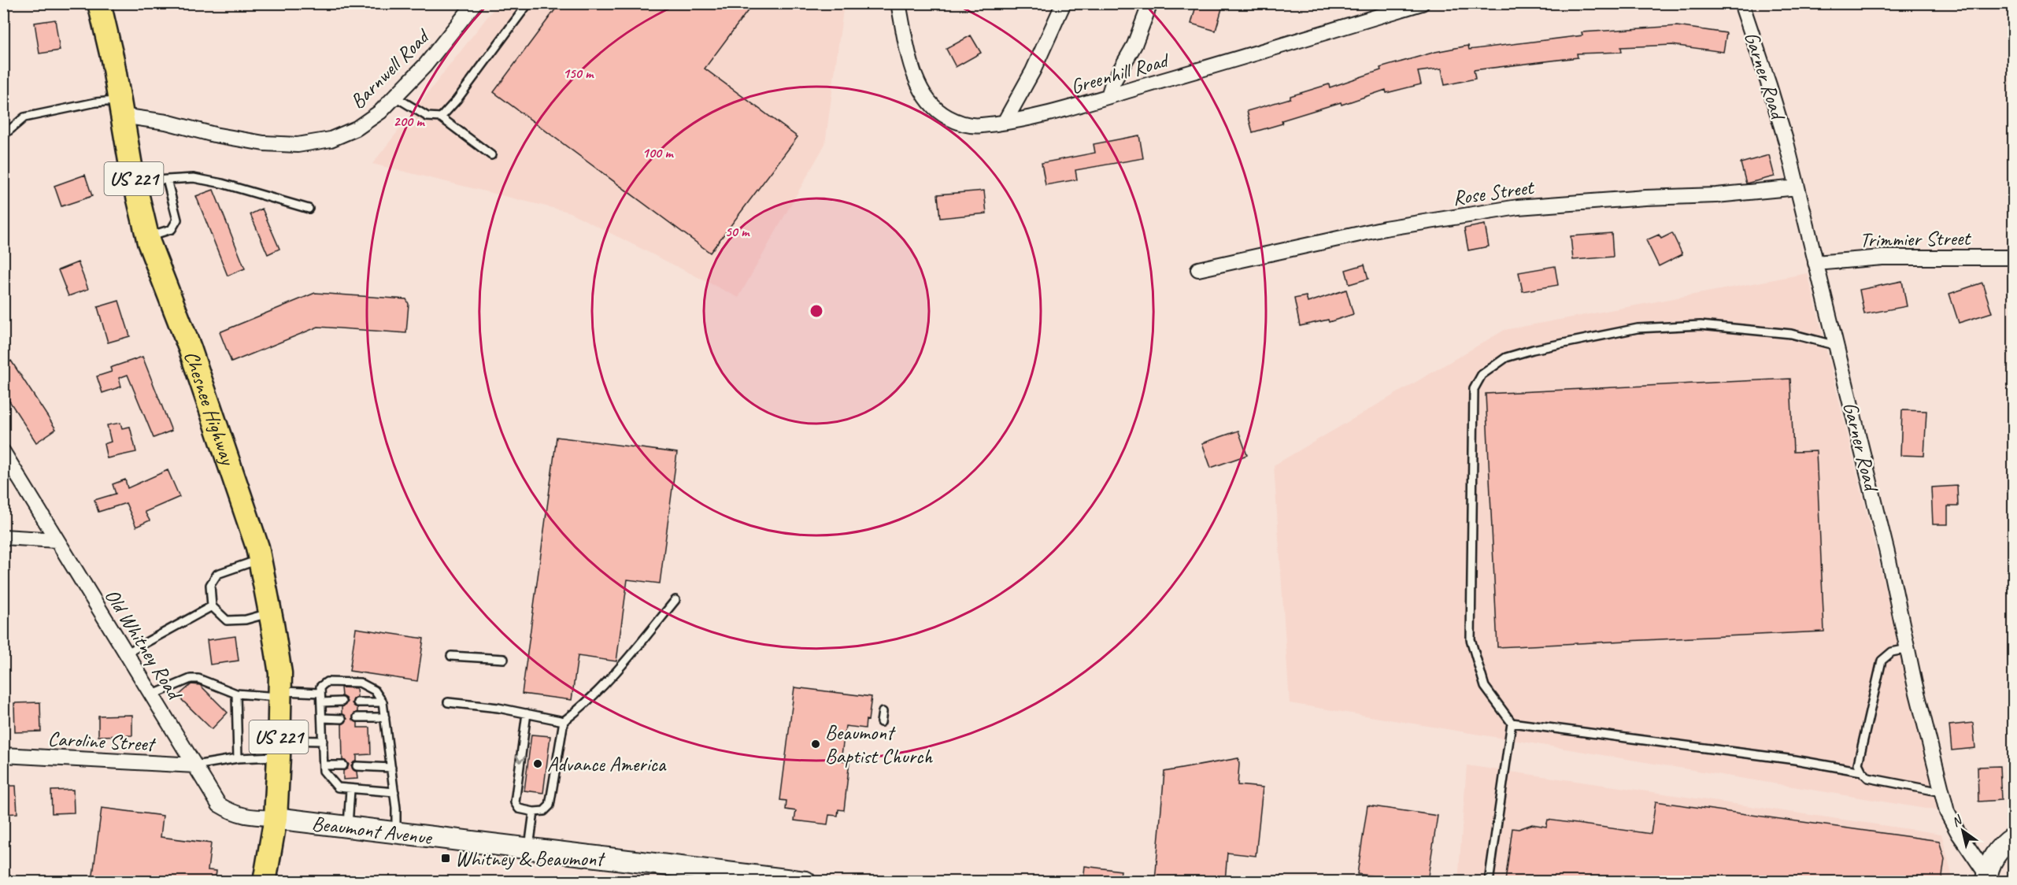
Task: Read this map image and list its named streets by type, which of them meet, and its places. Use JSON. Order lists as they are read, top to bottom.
{
  "streets": {
    "main road": ["US 221", "Chesnee Highway"],
    "street": [
      "Barnwell Road",
      "Greenhill Road",
      "Garner Road",
      "Rose Street",
      "Trimmier Street",
      "Old Whitney Road",
      "Caroline Street",
      "Beaumont Avenue"
    ]
  },
  "crossings": [
    ["Barnwell Road", "Chesnee Highway"],
    ["Garner Road", "Rose Street"],
    ["Garner Road", "Trimmier Street"],
    ["US 221", "Chesnee Highway"],
    ["US 221", "Old Whitney Road"],
    ["US 221", "Beaumont Avenue"],
    ["Chesnee Highway", "Old Whitney Road"],
    ["Chesnee Highway", "Beaumont Avenue"],
    ["Old Whitney Road", "Caroline Street"],
    ["Old Whitney Road", "Beaumont Avenue"]
  ],
  "places": {
    "other": ["Beaumont Baptist Church", "Advance America"],
    "transit": ["Whitney & Beaumont"]
  },
  "north": "top left",
  "rings": [
    "150 m",
    "200 m",
    "100 m",
    "50 m"
  ]
}
